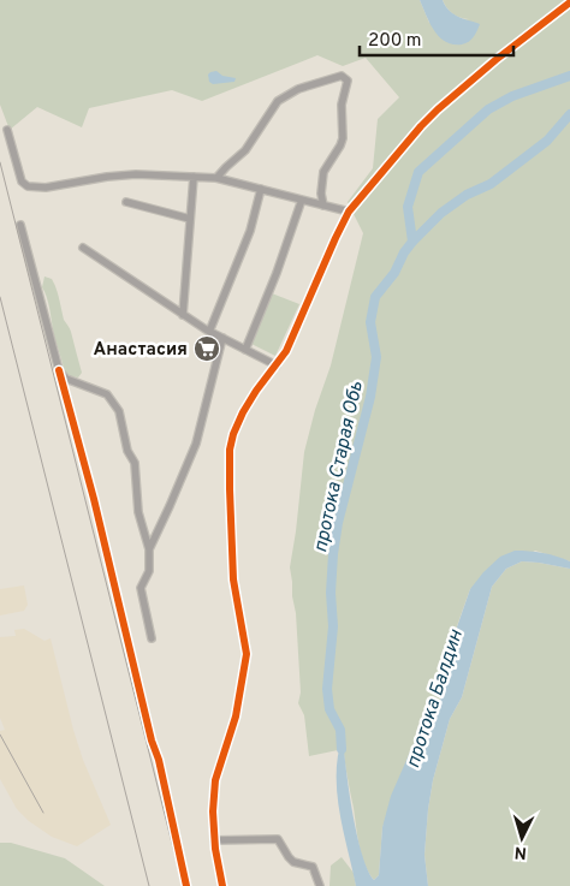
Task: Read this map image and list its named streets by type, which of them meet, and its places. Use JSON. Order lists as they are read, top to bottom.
{
  "water": ["протока Старая Обь", "протока Балдин"],
  "places": {
    "supermarket": ["Анастасия"]
  },
  "scale_bar": "200 m",
  "north": "bottom"
}
